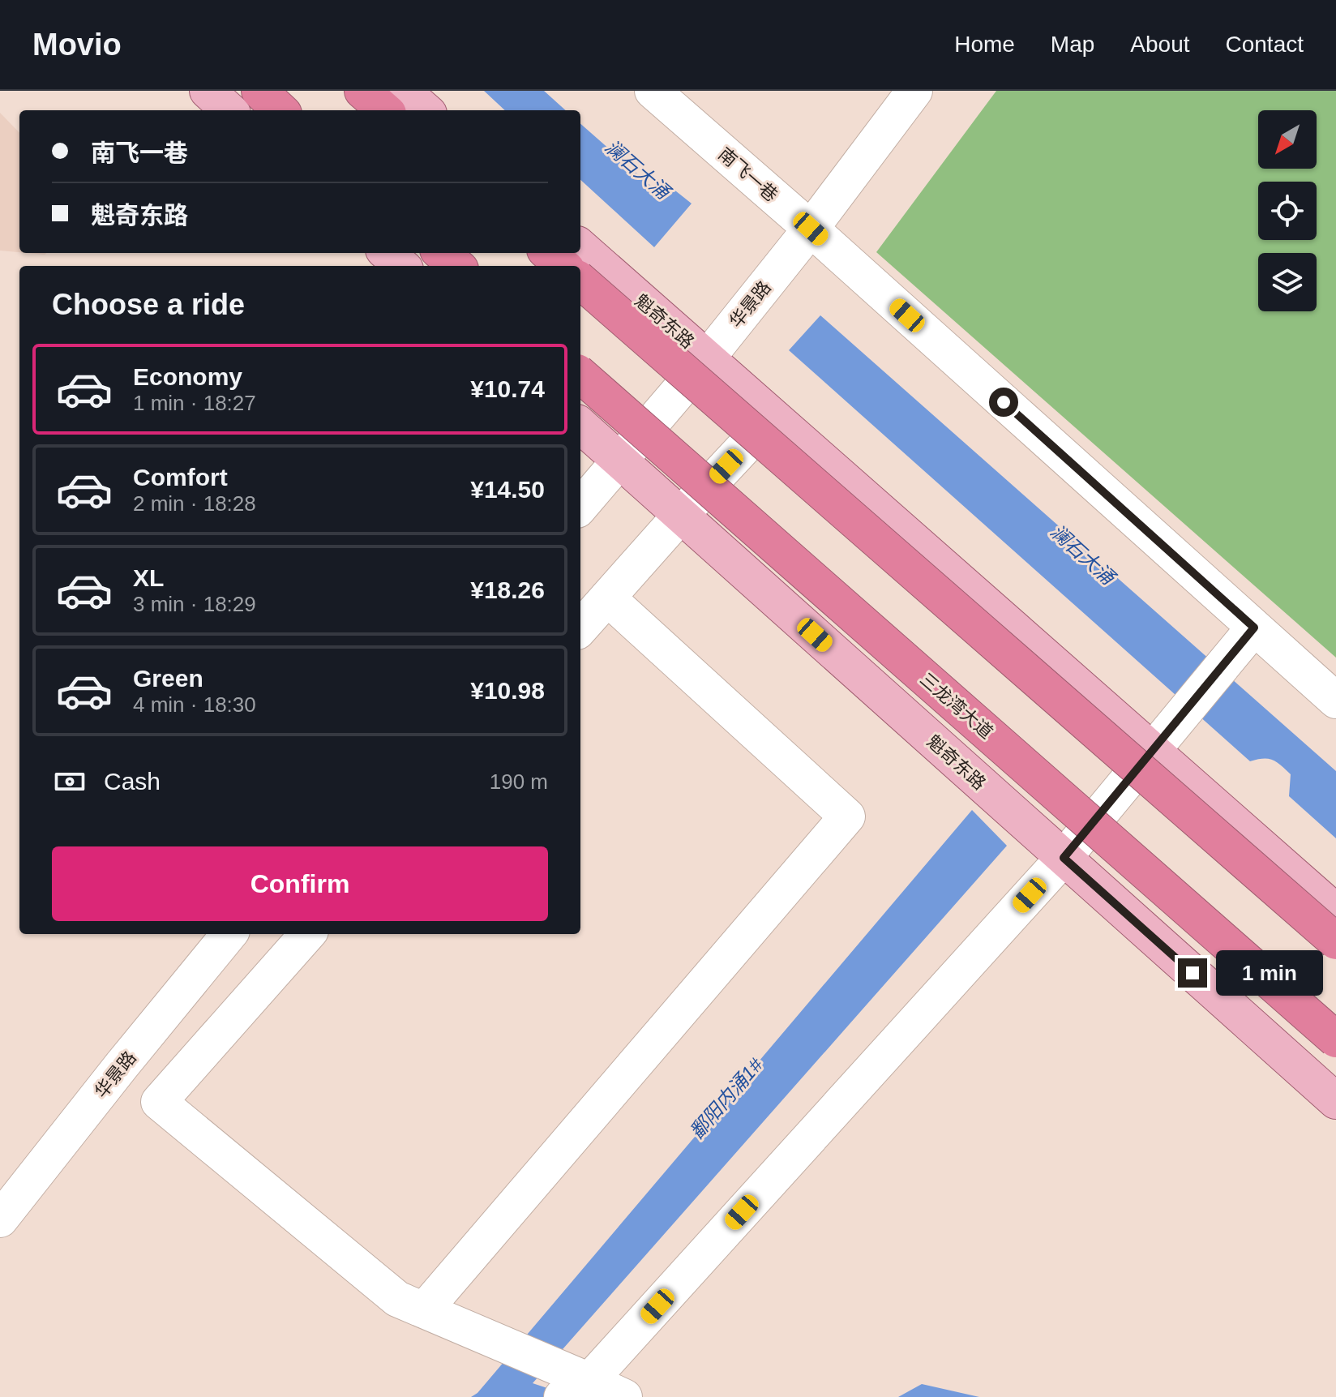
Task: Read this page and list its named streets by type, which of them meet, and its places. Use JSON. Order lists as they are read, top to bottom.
{
  "streets": {
    "highway": ["三龙湾大道"],
    "main road": ["魁奇东路"],
    "street": ["南飞一巷", "华景路"]
  },
  "crossings": [
    ["南飞一巷", "华景路"],
    ["华景路", "魁奇东路"]
  ],
  "water": ["澜石大涌", "鄱阳内涌1#"],
  "north": "bottom left",
  "page": {
    "header": "Movio",
    "nav": [
      "Home",
      "Map",
      "About",
      "Contact"
    ],
    "banner": ["南飞一巷", "魁奇东路"],
    "heading": "Choose a ride",
    "list": [
      {
        "name": "Economy",
        "note": "1 min · 18:27",
        "value": "¥10.74"
      },
      {
        "name": "Comfort",
        "note": "2 min · 18:28",
        "value": "¥14.50"
      },
      {
        "name": "XL",
        "note": "3 min · 18:29",
        "value": "¥18.26"
      },
      {
        "name": "Green",
        "note": "4 min · 18:30",
        "value": "¥10.98"
      }
    ],
    "pay": ["Cash", "190 m"],
    "buttons": "Confirm",
    "bubble": "1 min"
  }
}
